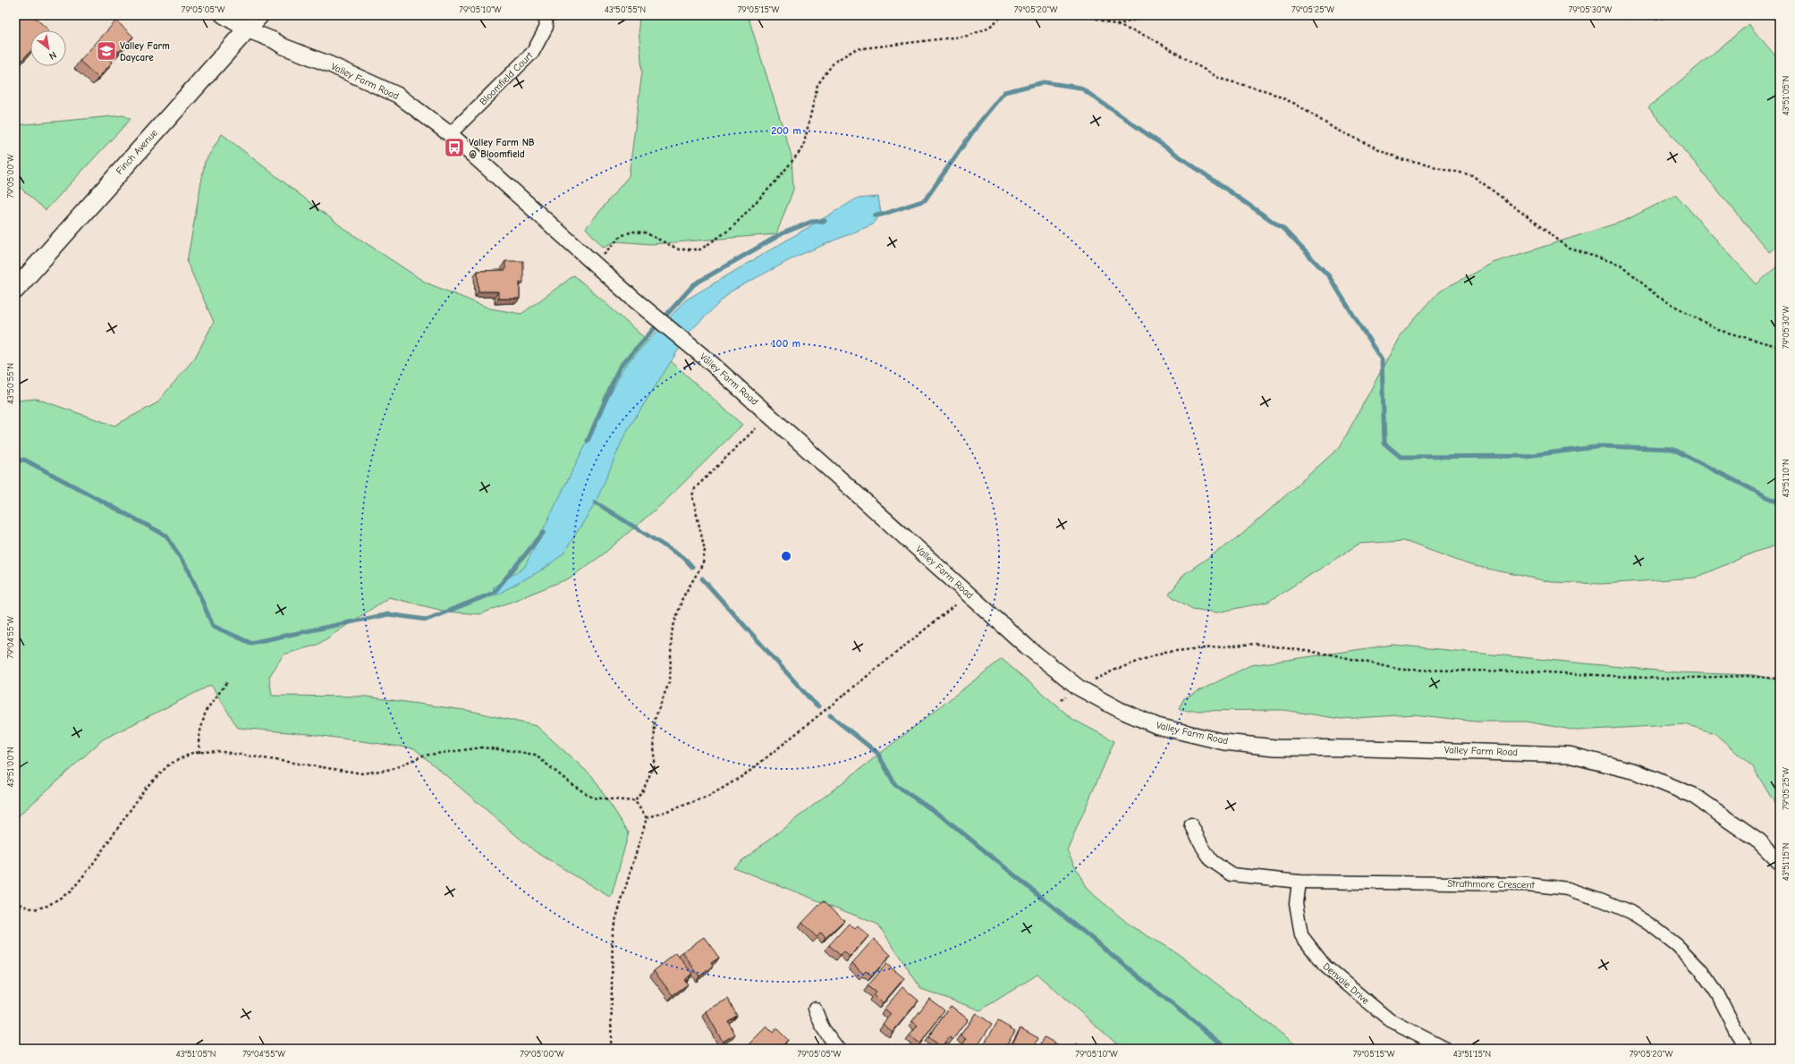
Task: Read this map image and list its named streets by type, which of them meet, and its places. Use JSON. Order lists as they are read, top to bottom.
{
  "streets": {
    "main road": ["Finch Avenue"],
    "street": [
      "Bloomfield Court",
      "Valley Farm Road",
      "Strathmore Crescent",
      "Denvale Drive"
    ]
  },
  "crossings": [
    ["Bloomfield Court", "Valley Farm Road"],
    ["Valley Farm Road", "Finch Avenue"],
    ["Strathmore Crescent", "Denvale Drive"]
  ],
  "places": {
    "school or university": ["Valley Farm Daycare"],
    "bus stop": ["Valley Farm NB @ Bloomfield"]
  },
  "north": "bottom right",
  "coordinates": [
    "79°05'05\"W",
    "79°05'10\"W",
    "43°50'55\"N",
    "79°05'15\"W",
    "79°05'20\"W",
    "79°05'25\"W",
    "79°05'30\"W",
    "43°51'05\"N",
    "79°05'00\"W",
    "43°51'10\"N",
    "79°04'55\"W",
    "43°51'00\"N",
    "43°51'15\"N"
  ],
  "rings": ["200 m", "100 m"]
}
